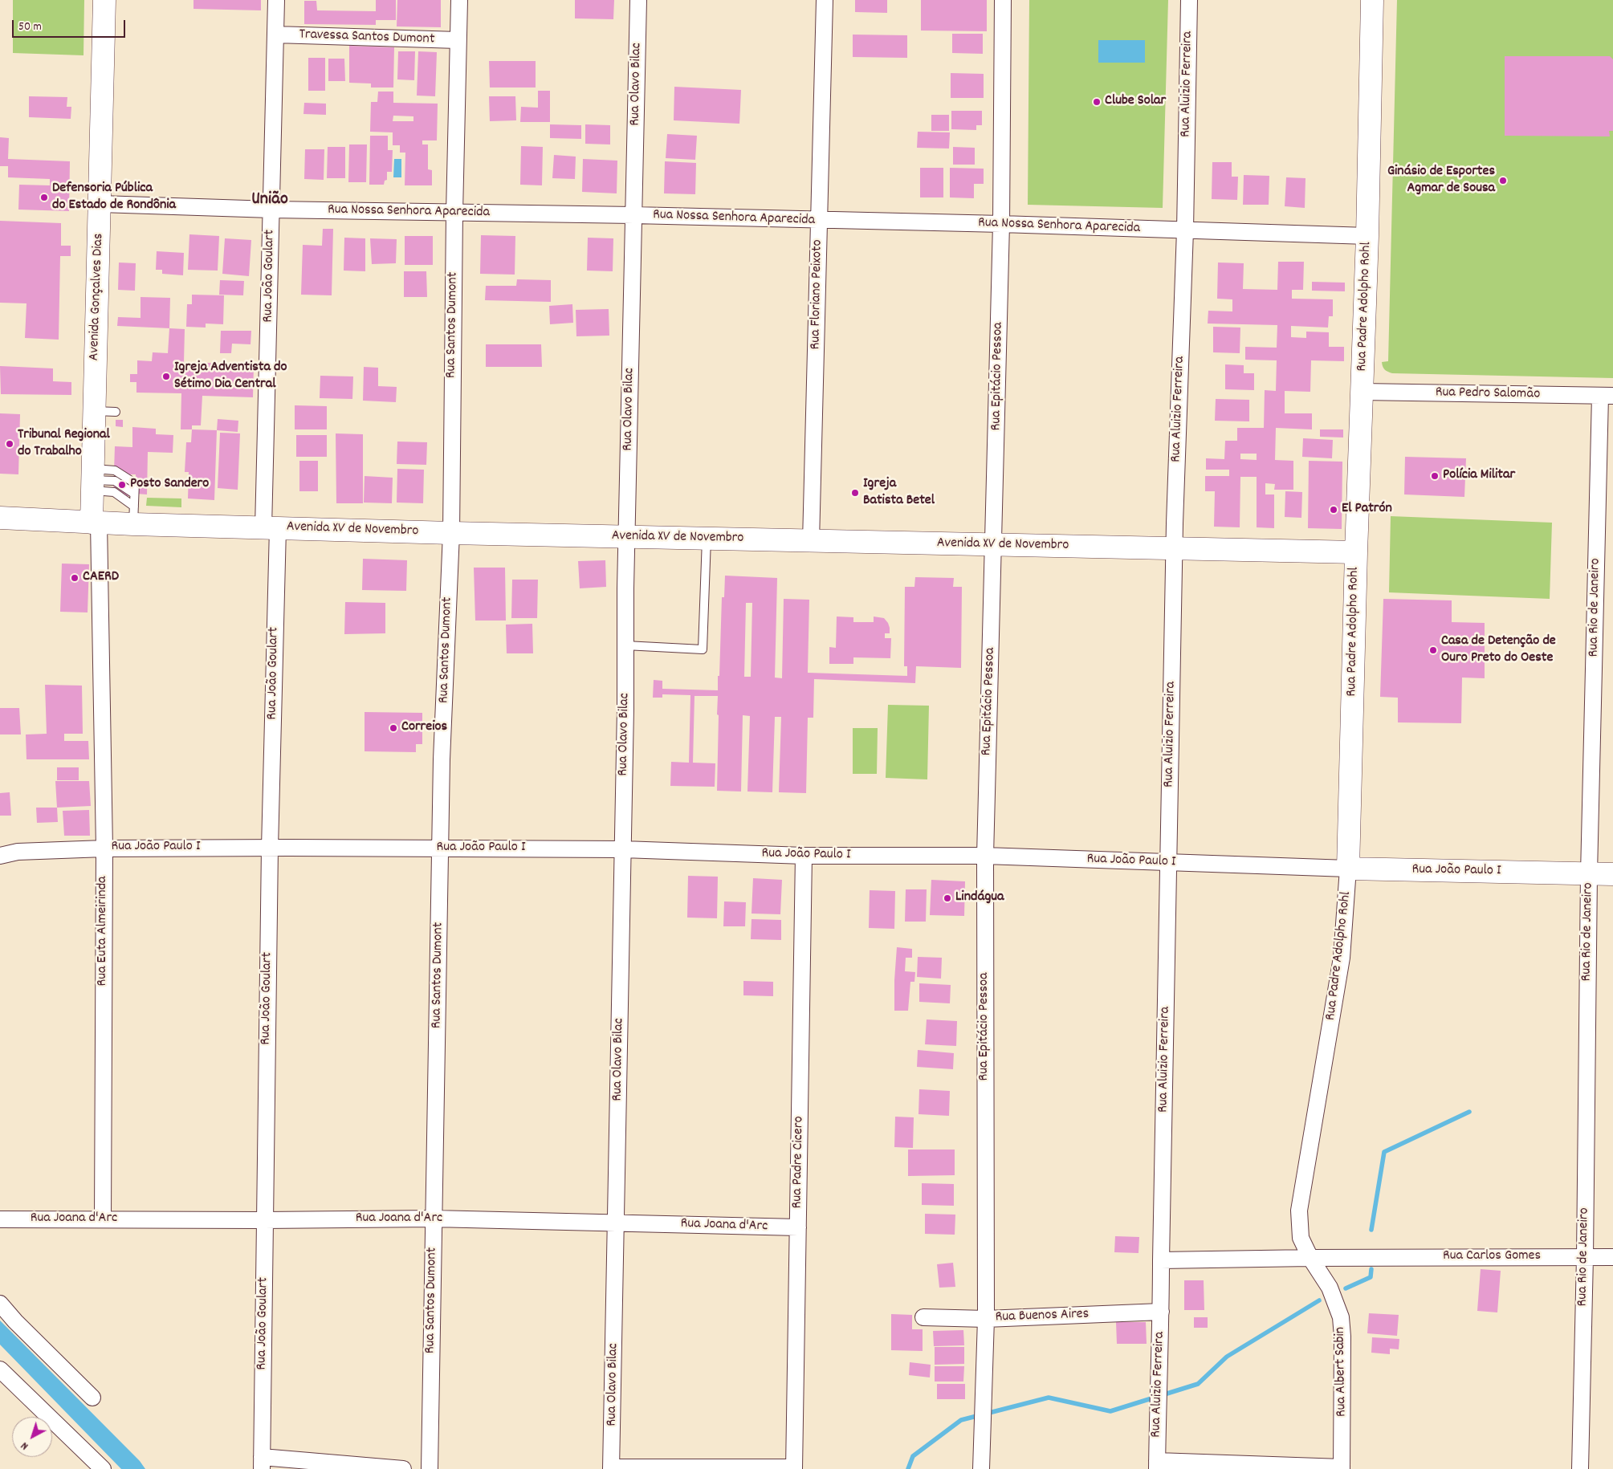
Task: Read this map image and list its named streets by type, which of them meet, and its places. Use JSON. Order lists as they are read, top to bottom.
{
  "streets": {
    "street": [
      "Travessa Santos Dumont",
      "Rua Olavo Bilac",
      "Rua Aluizio Ferreira",
      "Rua Nossa Senhora Aparecida",
      "Rua João Goulart",
      "Rua Floriano Peixoto",
      "Avenida Gonçalves Dias",
      "Rua Padre Adolpho Rohl",
      "Rua Santos Dumont",
      "Rua Epitácio Pessoa",
      "Rua Pedro Salomão",
      "Avenida XV de Novembro",
      "Rua Rio de Janeiro",
      "Rua João Paulo I",
      "Rua Euta Almeirinda",
      "Rua Padre Cicero",
      "Rua Joana d'Arc",
      "Rua Carlos Gomes",
      "Rua Buenos Aires",
      "Rua Albert Sabin"
    ]
  },
  "crossings": [
    ["Travessa Santos Dumont", "Rua João Goulart"],
    ["Travessa Santos Dumont", "Rua Santos Dumont"],
    ["Rua Olavo Bilac", "Rua Nossa Senhora Aparecida"],
    ["Rua Olavo Bilac", "Avenida XV de Novembro"],
    ["Rua Olavo Bilac", "Rua João Paulo I"],
    ["Rua Olavo Bilac", "Rua Joana d'Arc"],
    ["Rua Aluizio Ferreira", "Rua Nossa Senhora Aparecida"],
    ["Rua Aluizio Ferreira", "Avenida XV de Novembro"],
    ["Rua Aluizio Ferreira", "Rua João Paulo I"],
    ["Rua Aluizio Ferreira", "Rua Buenos Aires"],
    ["Rua Nossa Senhora Aparecida", "Rua João Goulart"],
    ["Rua Nossa Senhora Aparecida", "Rua Floriano Peixoto"],
    ["Rua Nossa Senhora Aparecida", "Avenida Gonçalves Dias"],
    ["Rua Nossa Senhora Aparecida", "Rua Padre Adolpho Rohl"],
    ["Rua Nossa Senhora Aparecida", "Rua Santos Dumont"],
    ["Rua Nossa Senhora Aparecida", "Rua Epitácio Pessoa"],
    ["Rua João Goulart", "Avenida XV de Novembro"],
    ["Rua João Goulart", "Rua João Paulo I"],
    ["Rua João Goulart", "Rua Joana d'Arc"],
    ["Rua Floriano Peixoto", "Avenida XV de Novembro"],
    ["Avenida Gonçalves Dias", "Avenida XV de Novembro"],
    ["Avenida Gonçalves Dias", "Rua Euta Almeirinda"],
    ["Rua Padre Adolpho Rohl", "Rua Pedro Salomão"],
    ["Rua Padre Adolpho Rohl", "Avenida XV de Novembro"],
    ["Rua Padre Adolpho Rohl", "Rua João Paulo I"],
    ["Rua Padre Adolpho Rohl", "Rua Carlos Gomes"],
    ["Rua Padre Adolpho Rohl", "Rua Albert Sabin"],
    ["Rua Santos Dumont", "Avenida XV de Novembro"],
    ["Rua Santos Dumont", "Rua João Paulo I"],
    ["Rua Santos Dumont", "Rua Joana d'Arc"],
    ["Rua Epitácio Pessoa", "Avenida XV de Novembro"],
    ["Rua Epitácio Pessoa", "Rua João Paulo I"],
    ["Rua Epitácio Pessoa", "Rua Buenos Aires"],
    ["Rua Pedro Salomão", "Rua Rio de Janeiro"],
    ["Avenida XV de Novembro", "Rua Euta Almeirinda"],
    ["Rua Rio de Janeiro", "Rua João Paulo I"],
    ["Rua Rio de Janeiro", "Rua Carlos Gomes"],
    ["Rua João Paulo I", "Rua Euta Almeirinda"],
    ["Rua João Paulo I", "Rua Padre Cicero"],
    ["Rua Euta Almeirinda", "Rua Joana d'Arc"],
    ["Rua Padre Cicero", "Rua Joana d'Arc"],
    ["Rua Carlos Gomes", "Rua Albert Sabin"]
  ],
  "districts": ["União"],
  "places": [
    "Clube Solar",
    "Ginásio de Esportes Agmar de Sousa",
    "Defensoria Pública do Estado de Rondônia",
    "Igreja Adventista do Sétimo Dia Central",
    "Tribunal Regional do Trabalho",
    "Polícia Militar",
    "Posto Sandero",
    "Igreja Batista Betel",
    "El Patrón",
    "CAERD",
    "Casa de Detenção de Ouro Preto do Oeste",
    "Correios",
    "Lindágua"
  ],
  "scale_bar": "50 m",
  "north": "bottom left"
}
